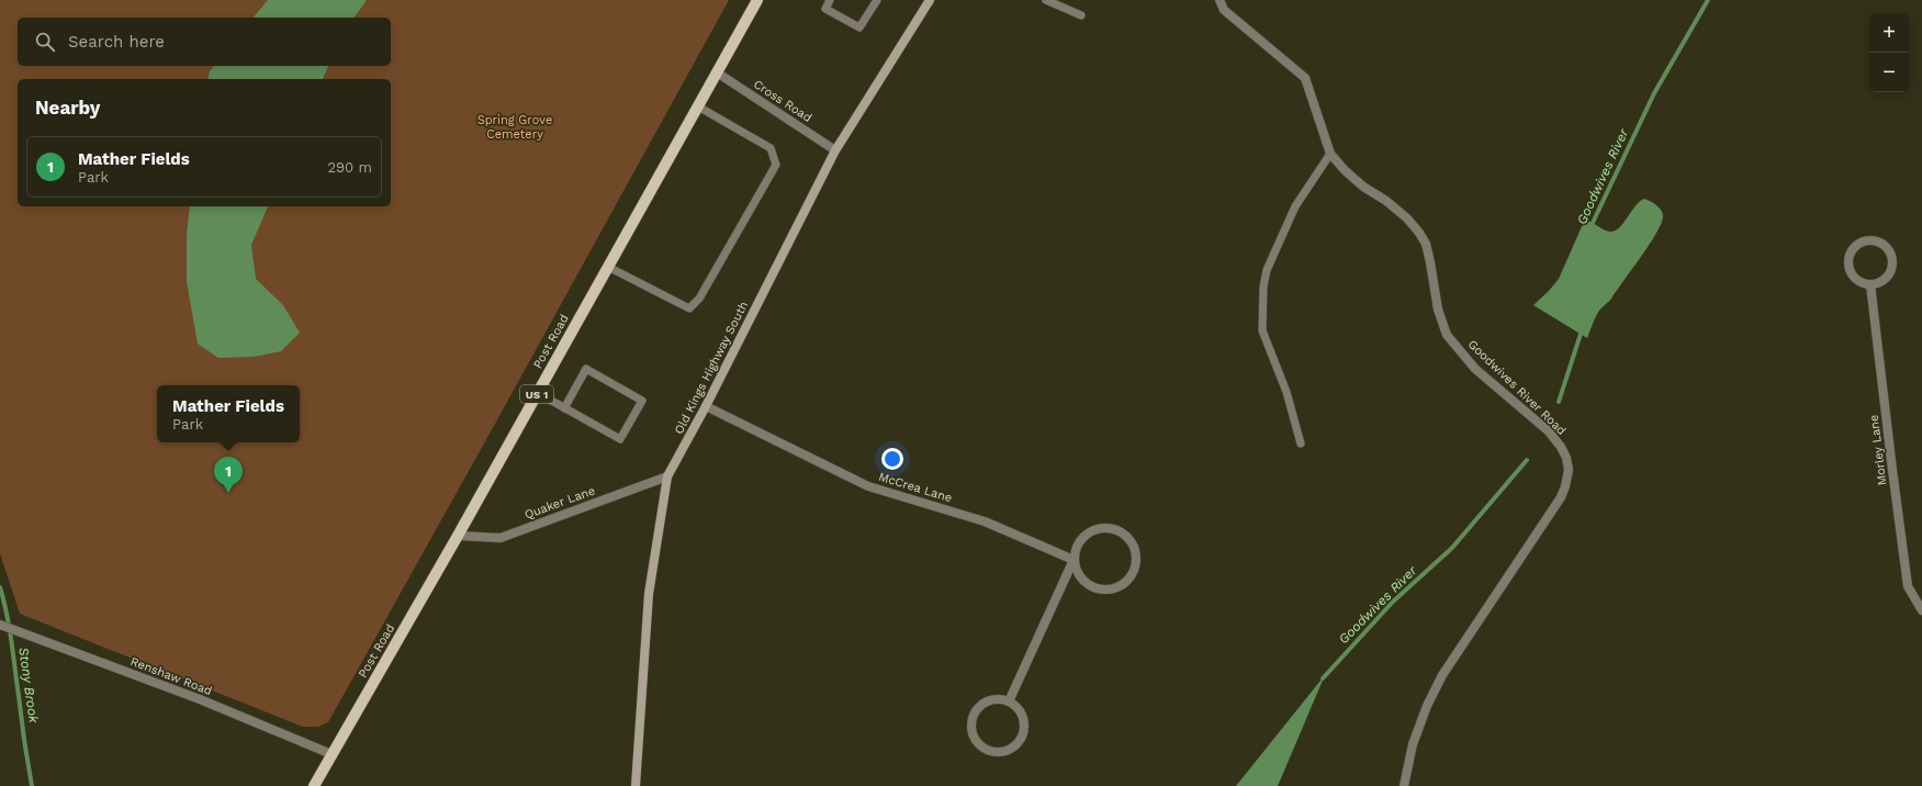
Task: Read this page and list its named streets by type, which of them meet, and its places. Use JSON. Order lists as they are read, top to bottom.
{
  "streets": {
    "main road": ["Post Road", "US 1"],
    "street": [
      "Cross Road",
      "Old Kings Highway South",
      "Goodwives River Road",
      "Morley Lane",
      "McCrea Lane",
      "Quaker Lane",
      "Renshaw Road"
    ]
  },
  "crossings": [
    ["Cross Road", "Post Road"],
    ["Cross Road", "Old Kings Highway South"],
    ["Post Road", "Quaker Lane"],
    ["Post Road", "Renshaw Road"],
    ["Old Kings Highway South", "McCrea Lane"],
    ["Old Kings Highway South", "Quaker Lane"]
  ],
  "water": ["Goodwives River", "Stony Brook"],
  "parks": ["Spring Grove Cemetery"],
  "page": {
    "map_buttons": ["+", "−"],
    "search": "Search here",
    "heading": "Nearby",
    "list": [
      {
        "mark": "1",
        "name": "Mather Fields",
        "note": "Park",
        "value": "290 m"
      }
    ],
    "popup": ["Mather Fields", "Park"],
    "pins": "1"
  }
}
